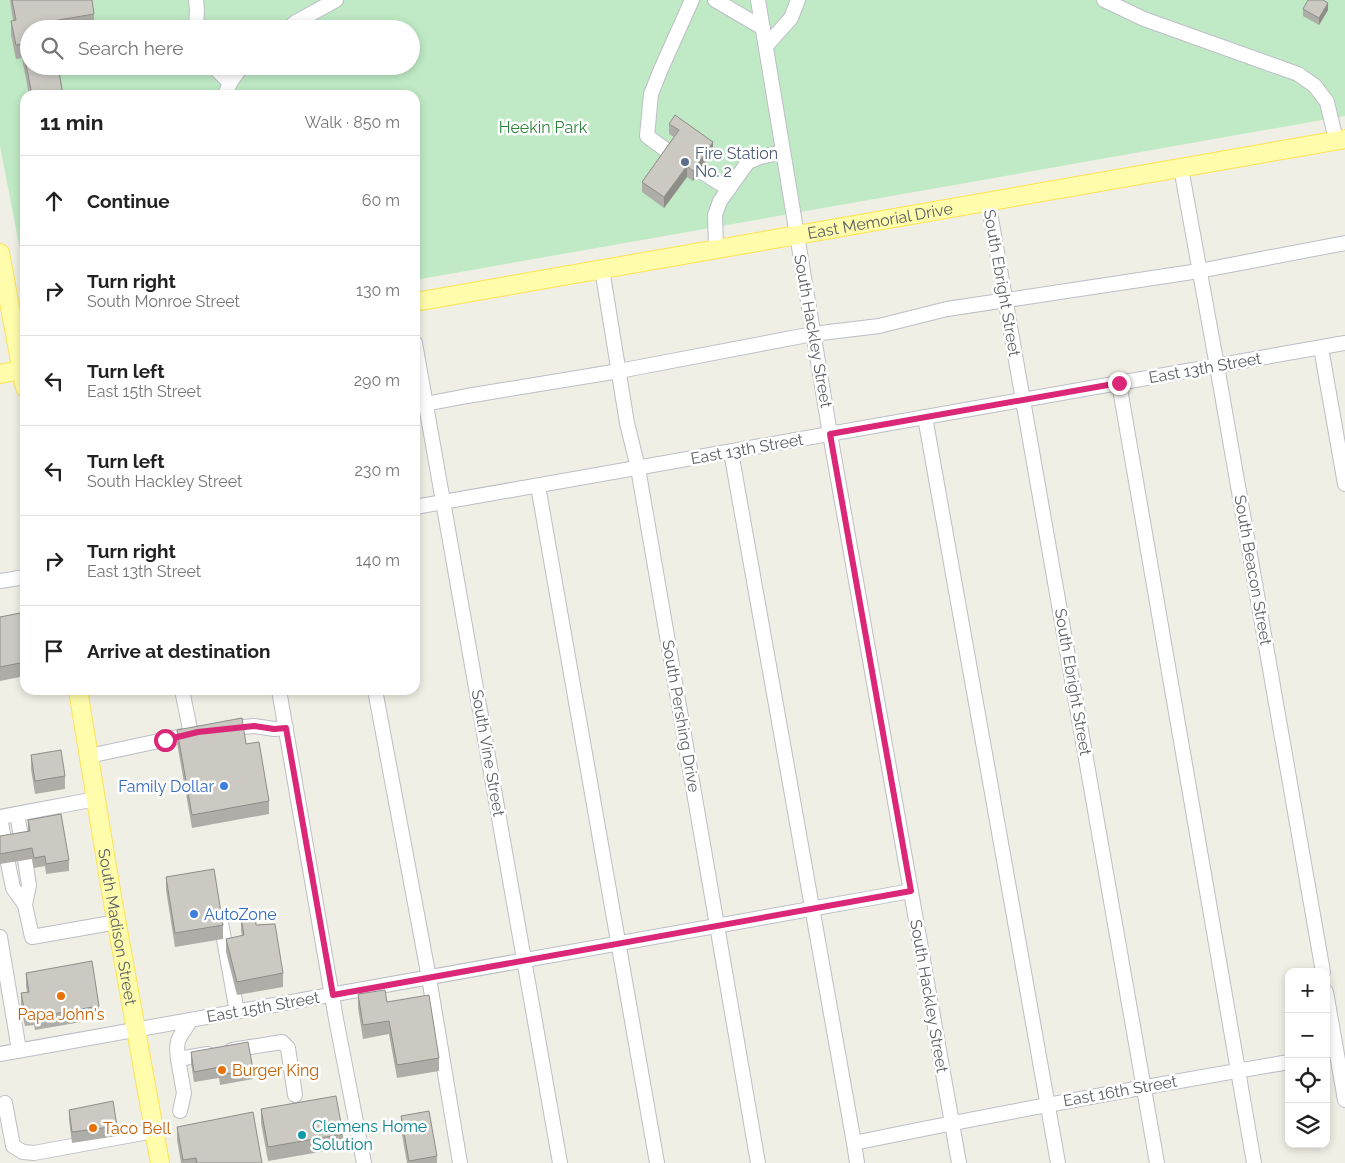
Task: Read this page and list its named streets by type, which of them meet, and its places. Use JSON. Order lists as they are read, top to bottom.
{
  "streets": {
    "main road": ["East Memorial Drive", "South Madison Street"],
    "street": [
      "South Ebright Street",
      "South Hackley Street",
      "East 13th Street",
      "South Beacon Street",
      "South Pershing Drive",
      "South Vine Street",
      "East 15th Street",
      "East 16th Street"
    ]
  },
  "crossings": [
    ["East Memorial Drive", "South Ebright Street"],
    ["East Memorial Drive", "South Hackley Street"],
    ["East Memorial Drive", "South Beacon Street"],
    ["East Memorial Drive", "South Pershing Drive"],
    ["South Ebright Street", "East 13th Street"],
    ["South Ebright Street", "East 16th Street"],
    ["South Hackley Street", "East 13th Street"],
    ["South Hackley Street", "East 15th Street"],
    ["South Hackley Street", "East 16th Street"],
    ["East 13th Street", "South Beacon Street"],
    ["East 13th Street", "South Pershing Drive"],
    ["East 13th Street", "South Vine Street"],
    ["South Pershing Drive", "East 15th Street"],
    ["South Vine Street", "East 15th Street"],
    ["South Madison Street", "East 15th Street"]
  ],
  "parks": ["Heekin Park"],
  "places": [
    "Fire Station No. 2",
    "Family Dollar",
    "AutoZone",
    "Papa John's",
    "Burger King",
    "Taco Bell",
    "Clemens Home Solution"
  ],
  "page": {
    "search": "Search here",
    "heading": ["11 min", "Walk · 850 m"],
    "list": [
      ["Continue", "60 m"],
      ["Turn right", "South Monroe Street", "130 m"],
      ["Turn left", "East 15th Street", "290 m"],
      ["Turn left", "South Hackley Street", "230 m"],
      ["Turn right", "East 13th Street", "140 m"],
      "Arrive at destination"
    ],
    "map_buttons": ["+", "−"]
  }
}
